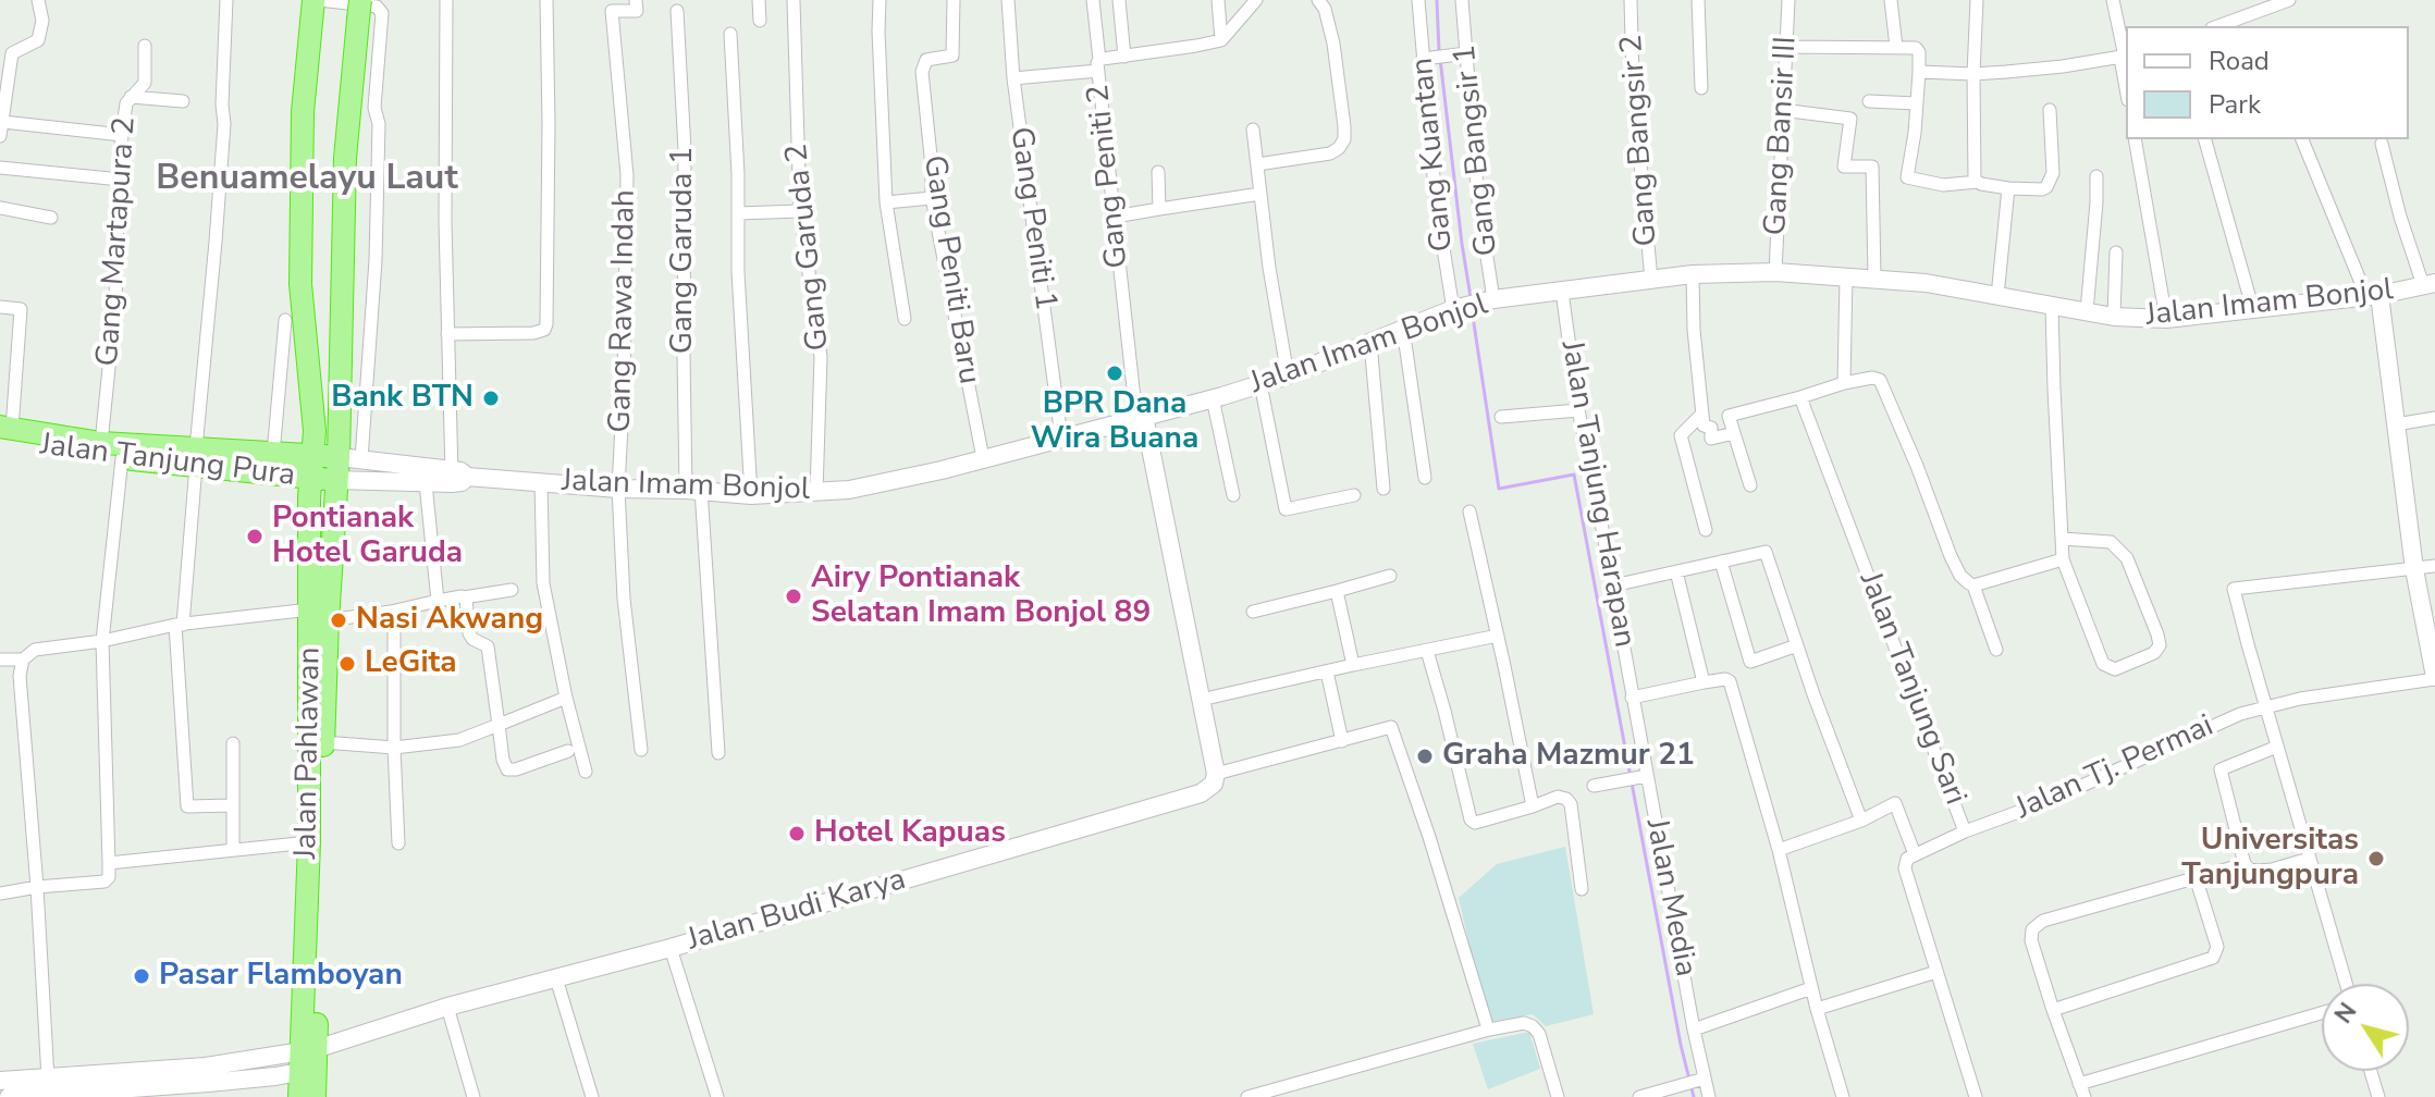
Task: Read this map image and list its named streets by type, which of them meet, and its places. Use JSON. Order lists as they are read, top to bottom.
{
  "streets": {
    "highway": ["Jalan Tanjung Pura", "Jalan Pahlawan"],
    "street": [
      "Gang Bansir III",
      "Gang Bangsir 2",
      "Gang Bangsir 1",
      "Gang Kuantan",
      "Gang Peniti 2",
      "Gang Peniti 1",
      "Gang Martapura 2",
      "Gang Garuda 2",
      "Gang Garuda 1",
      "Gang Peniti Baru",
      "Jalan Imam Bonjol",
      "Gang Rawa Indah",
      "Jalan Tanjung Harapan",
      "Jalan Tanjung Sari",
      "Jalan Tj. Permai",
      "Jalan Media",
      "Jalan Budi Karya"
    ]
  },
  "crossings": [
    ["Gang Bansir III", "Jalan Imam Bonjol"],
    ["Gang Bangsir 2", "Jalan Imam Bonjol"],
    ["Gang Bangsir 1", "Jalan Imam Bonjol"],
    ["Gang Kuantan", "Jalan Imam Bonjol"],
    ["Gang Peniti 2", "Jalan Imam Bonjol"],
    ["Gang Peniti 1", "Jalan Imam Bonjol"],
    ["Gang Martapura 2", "Jalan Tanjung Pura"],
    ["Gang Garuda 2", "Jalan Imam Bonjol"],
    ["Gang Garuda 1", "Jalan Imam Bonjol"],
    ["Gang Peniti Baru", "Jalan Imam Bonjol"],
    ["Jalan Imam Bonjol", "Gang Rawa Indah"],
    ["Jalan Imam Bonjol", "Jalan Tanjung Pura"],
    ["Jalan Imam Bonjol", "Jalan Tanjung Harapan"],
    ["Jalan Imam Bonjol", "Jalan Pahlawan"],
    ["Jalan Tanjung Pura", "Jalan Pahlawan"],
    ["Jalan Tanjung Harapan", "Jalan Media"],
    ["Jalan Tanjung Sari", "Jalan Tj. Permai"],
    ["Jalan Pahlawan", "Jalan Budi Karya"]
  ],
  "districts": ["Benuamelayu Laut"],
  "places": [
    "BPR Dana Wira Buana",
    "Bank BTN",
    "Pontianak Hotel Garuda",
    "Airy Pontianak Selatan Imam Bonjol 89",
    "Nasi Akwang",
    "LeGita",
    "Graha Mazmur 21",
    "Hotel Kapuas",
    "Universitas Tanjungpura",
    "Pasar Flamboyan"
  ],
  "legend": ["Road", "Park"],
  "north": "top left"
}
